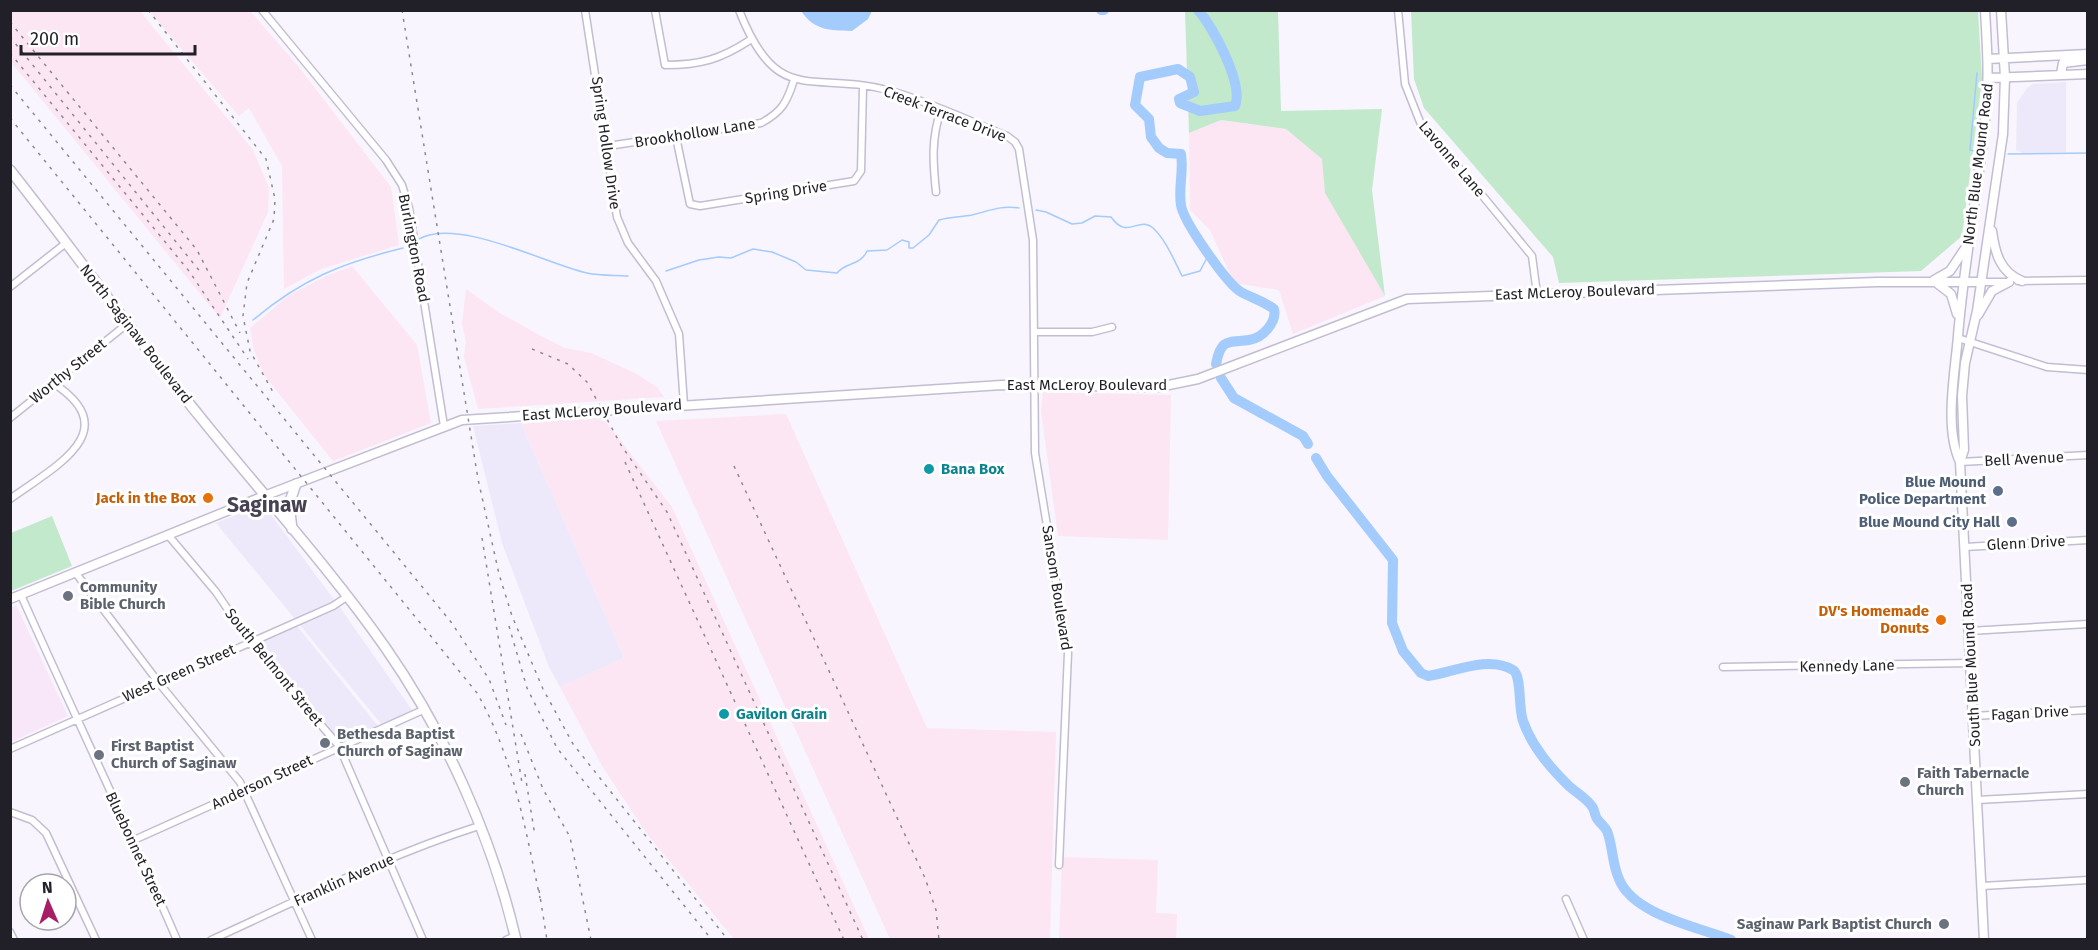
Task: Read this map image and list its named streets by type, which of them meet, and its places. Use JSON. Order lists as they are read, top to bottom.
{
  "streets": {
    "main road": [
      "North Blue Mound Road",
      "East McLeroy Boulevard",
      "North Saginaw Boulevard",
      "South Blue Mound Road"
    ],
    "street": [
      "Creek Terrace Drive",
      "Brookhollow Lane",
      "Spring Hollow Drive",
      "Lavonne Lane",
      "Spring Drive",
      "Burlington Road",
      "Worthy Street",
      "Bell Avenue",
      "Glenn Drive",
      "Sansom Boulevard",
      "Kennedy Lane",
      "South Belmont Street",
      "West Green Street",
      "Fagan Drive",
      "Anderson Street",
      "Bluebonnet Street",
      "Franklin Avenue"
    ]
  },
  "crossings": [
    ["Creek Terrace Drive", "Brookhollow Lane"],
    ["Creek Terrace Drive", "Spring Drive"],
    ["Creek Terrace Drive", "East McLeroy Boulevard"],
    ["Creek Terrace Drive", "Sansom Boulevard"],
    ["Brookhollow Lane", "Spring Hollow Drive"],
    ["Brookhollow Lane", "Spring Drive"],
    ["Spring Hollow Drive", "East McLeroy Boulevard"],
    ["Lavonne Lane", "East McLeroy Boulevard"],
    ["North Blue Mound Road", "East McLeroy Boulevard"],
    ["North Blue Mound Road", "South Blue Mound Road"],
    ["Burlington Road", "East McLeroy Boulevard"],
    ["East McLeroy Boulevard", "North Saginaw Boulevard"],
    ["East McLeroy Boulevard", "Sansom Boulevard"],
    ["East McLeroy Boulevard", "South Blue Mound Road"],
    ["East McLeroy Boulevard", "South Belmont Street"],
    ["East McLeroy Boulevard", "Bluebonnet Street"],
    ["North Saginaw Boulevard", "Worthy Street"],
    ["North Saginaw Boulevard", "West Green Street"],
    ["North Saginaw Boulevard", "Anderson Street"],
    ["North Saginaw Boulevard", "Franklin Avenue"],
    ["Bell Avenue", "South Blue Mound Road"],
    ["Glenn Drive", "South Blue Mound Road"],
    ["South Blue Mound Road", "Kennedy Lane"],
    ["South Blue Mound Road", "Fagan Drive"],
    ["South Belmont Street", "West Green Street"],
    ["South Belmont Street", "Anderson Street"],
    ["South Belmont Street", "Franklin Avenue"],
    ["West Green Street", "Bluebonnet Street"],
    ["Anderson Street", "Bluebonnet Street"]
  ],
  "districts": ["Saginaw"],
  "places": [
    "Bana Box",
    "Blue Mound Police Department",
    "Jack in the Box",
    "Blue Mound City Hall",
    "Community Bible Church",
    "DV's Homemade Donuts",
    "Gavilon Grain",
    "Bethesda Baptist Church of Saginaw",
    "First Baptist Church of Saginaw",
    "Faith Tabernacle Church",
    "Saginaw Park Baptist Church"
  ],
  "scale_bar": "200 m",
  "north": "top"
}
